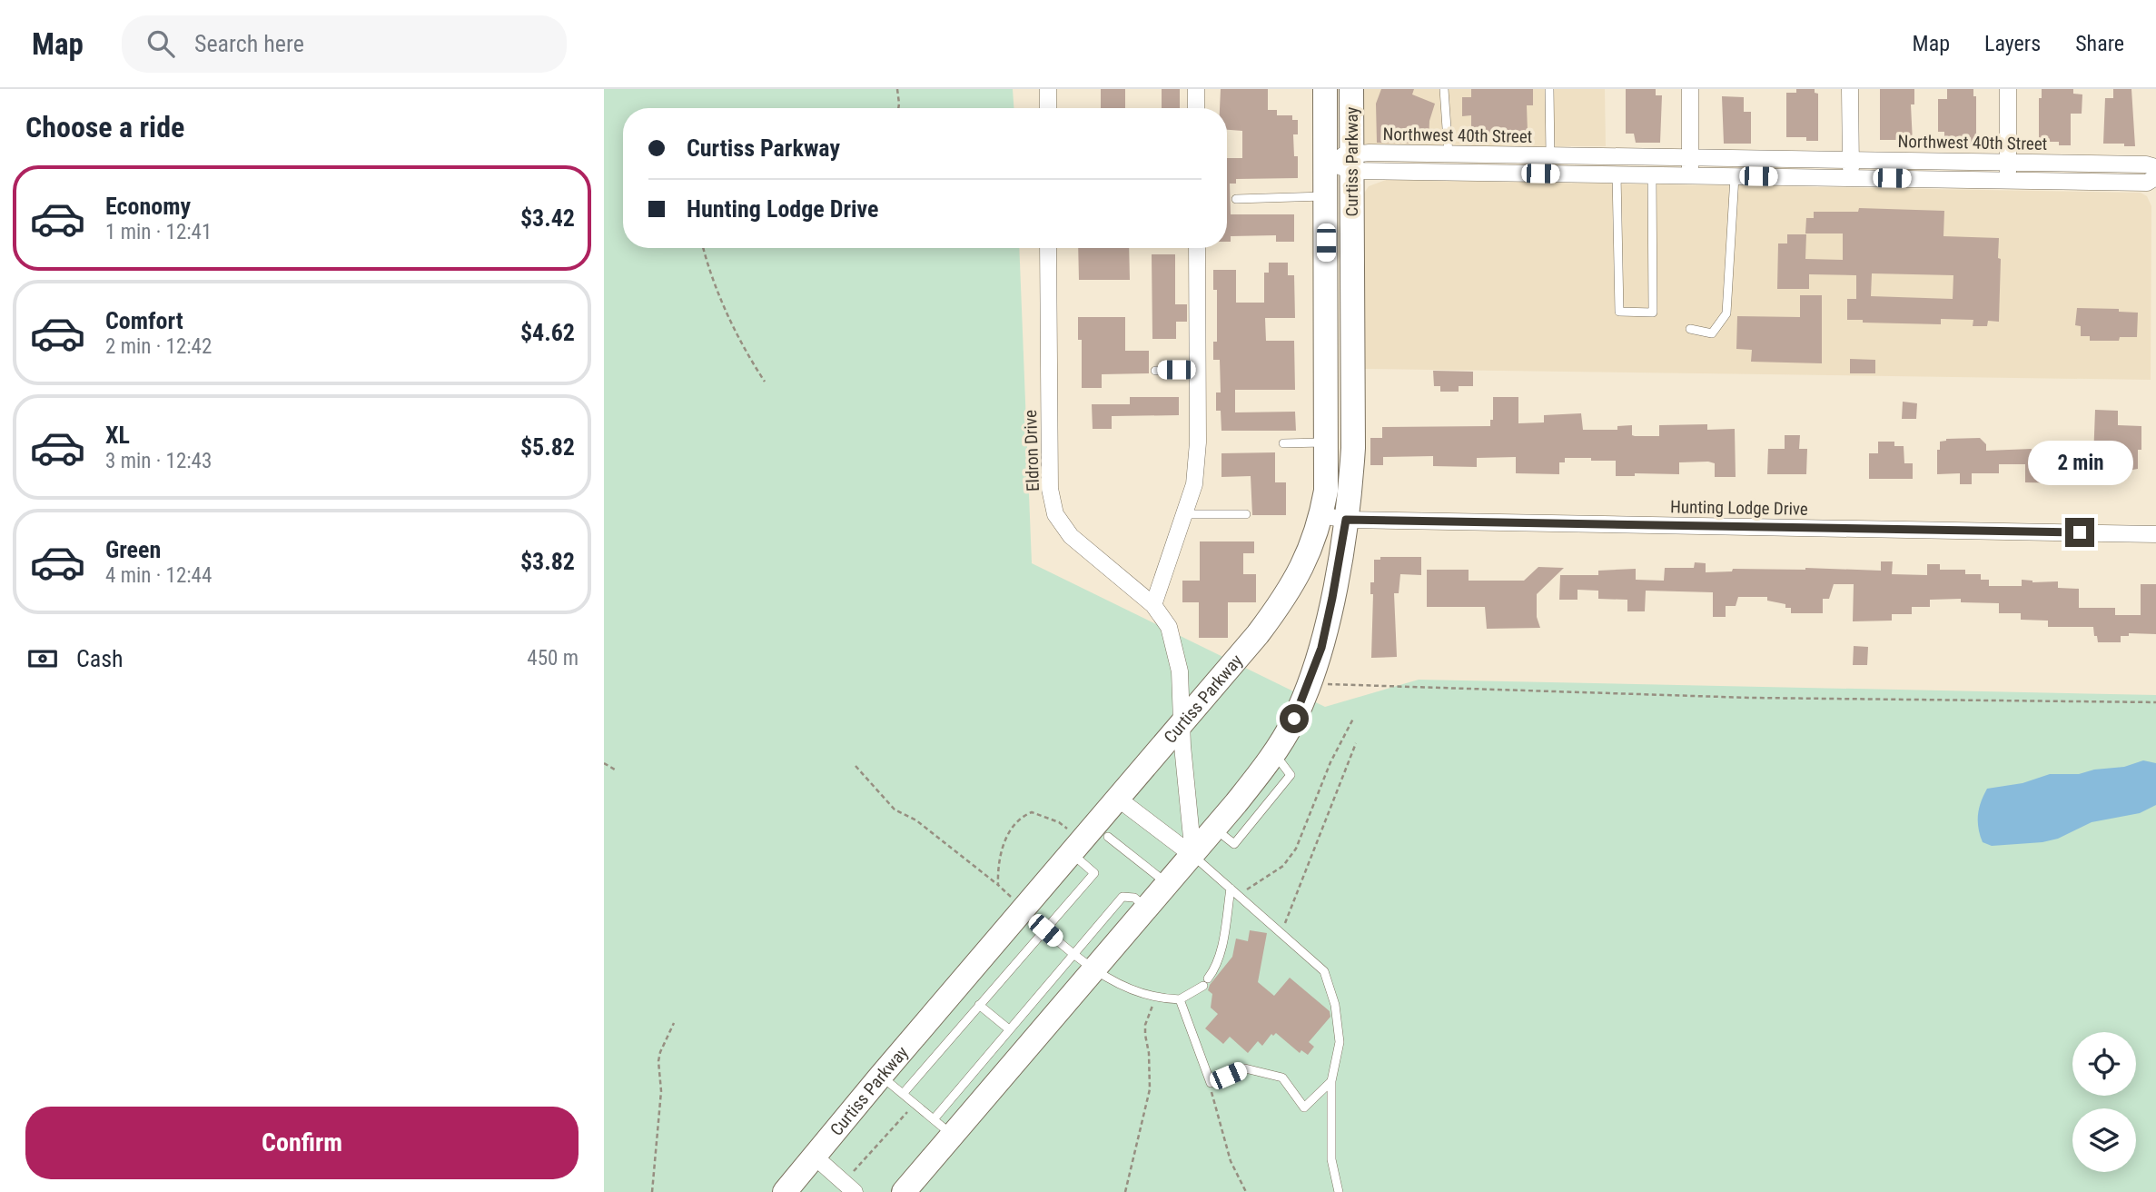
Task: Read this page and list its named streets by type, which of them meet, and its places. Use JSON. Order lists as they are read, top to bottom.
{
  "streets": {
    "main road": ["Curtiss Parkway"],
    "street": ["Northwest 40th Street", "Eldron Drive", "Hunting Lodge Drive"]
  },
  "crossings": [
    ["Northwest 40th Street", "Curtiss Parkway"],
    ["Curtiss Parkway", "Eldron Drive"],
    ["Curtiss Parkway", "Hunting Lodge Drive"]
  ],
  "page": {
    "header": "Map",
    "search": "Search here",
    "nav": ["Map", "Layers", "Share"],
    "heading": "Choose a ride",
    "banner": ["Curtiss Parkway", "Hunting Lodge Drive"],
    "list": [
      {
        "name": "Economy",
        "note": "1 min · 12:41",
        "value": "$3.42"
      },
      {
        "name": "Comfort",
        "note": "2 min · 12:42",
        "value": "$4.62"
      },
      {
        "name": "XL",
        "note": "3 min · 12:43",
        "value": "$5.82"
      },
      {
        "name": "Green",
        "note": "4 min · 12:44",
        "value": "$3.82"
      }
    ],
    "bubble": "2 min",
    "pay": ["Cash", "450 m"],
    "buttons": "Confirm"
  }
}
